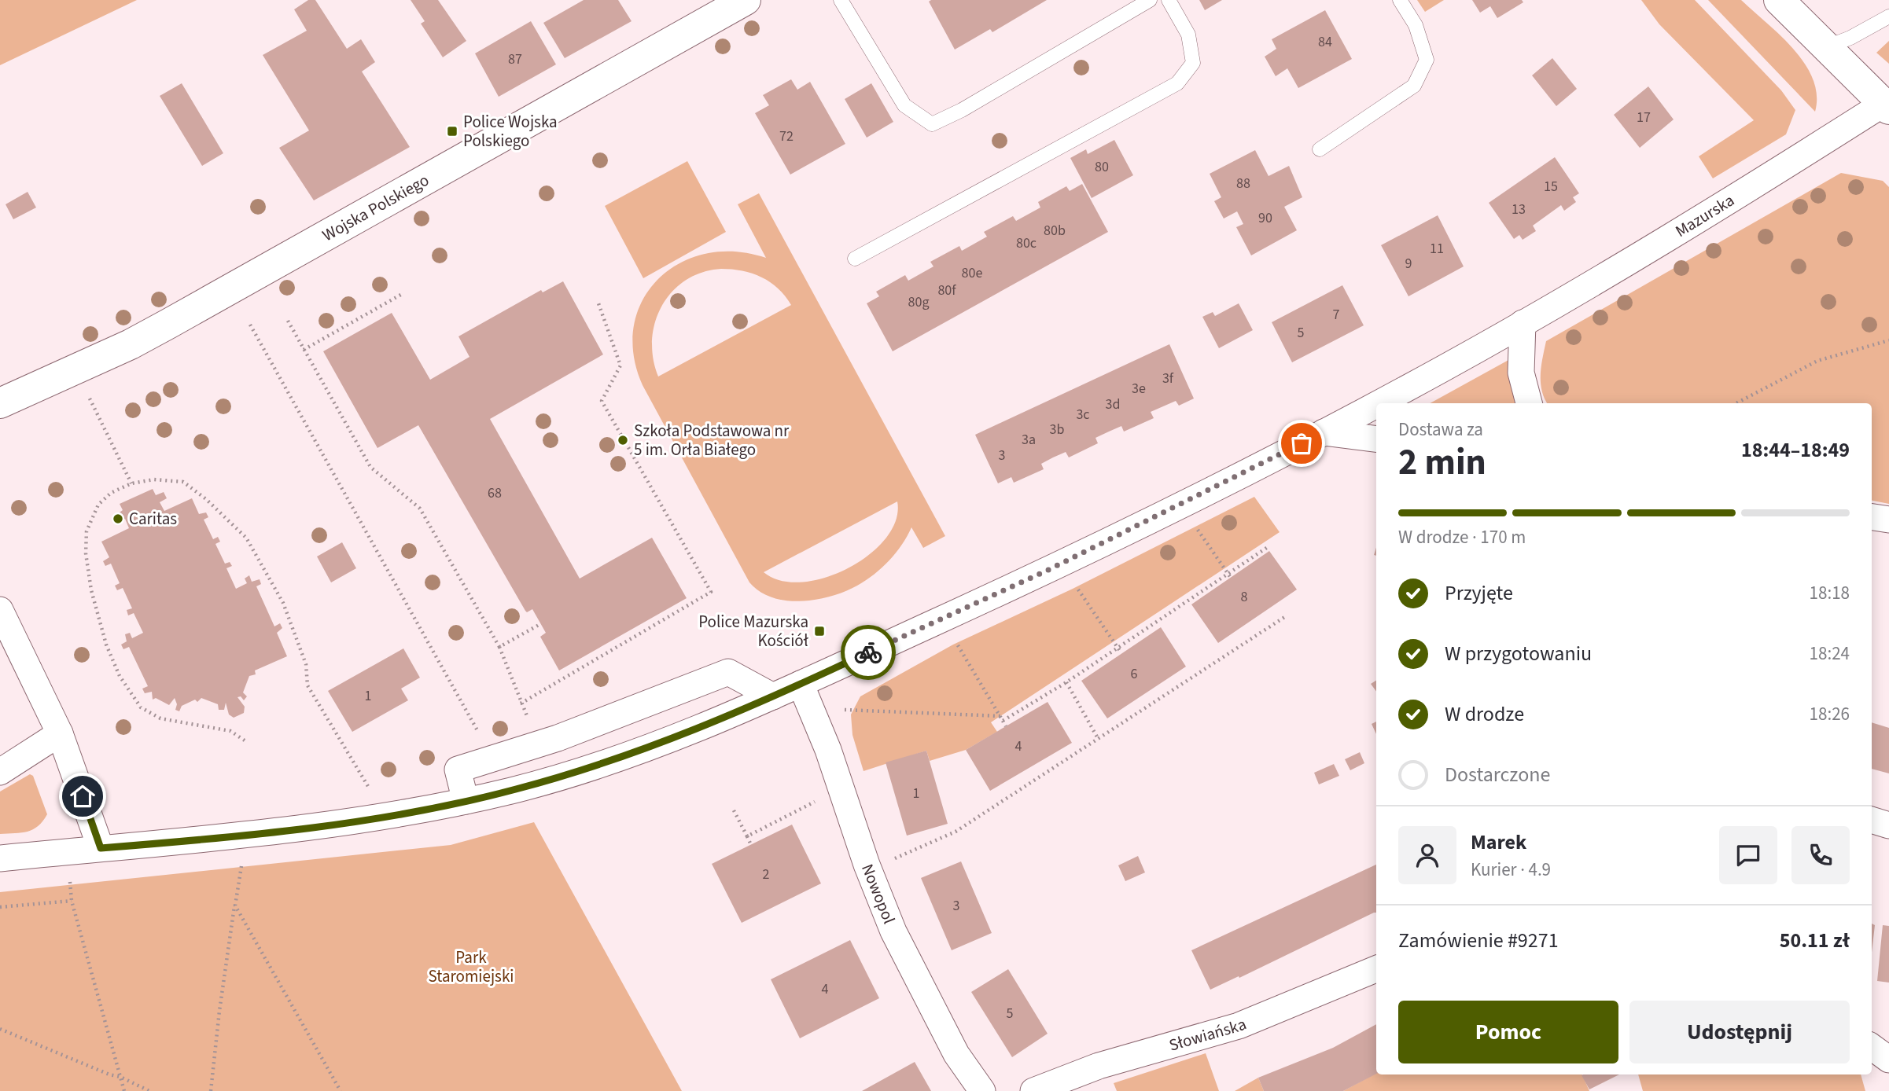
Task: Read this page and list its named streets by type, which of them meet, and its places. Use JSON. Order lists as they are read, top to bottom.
{
  "streets": {
    "street": [
      "Wojska Polskiego",
      "Mazurska",
      "Nowopol",
      "Słowiańska"
    ]
  },
  "crossings": [
    ["Mazurska", "Nowopol"]
  ],
  "parks": ["Park Staromiejski"],
  "places": {
    "transit": ["Police Wojska Polskiego", "Police Mazurska Kościół"],
    "other": ["Szkoła Podstawowa nr 5 im. Orła Białego", "Caritas"]
  },
  "house_numbers": [
    "84",
    "87",
    "17",
    "72",
    "80",
    "88",
    "15",
    "13",
    "90",
    "80b",
    "80c",
    "11",
    "9",
    "80e",
    "80f",
    "80g",
    "7",
    "5",
    "3f",
    "3e",
    "3d",
    "3c",
    "3b",
    "3a",
    "3",
    "68",
    "8",
    "6",
    "1",
    "4",
    "1",
    "2",
    "3",
    "4",
    "5"
  ],
  "page": {
    "heading": ["2 min", "Dostawa za", "18:44–18:49"],
    "panel": [
      "Marek",
      "Kurier · 4.9",
      "Zamówienie #9271",
      "50.11 zł"
    ],
    "bar": "W drodze · 170 m",
    "list": [
      ["Przyjęte", "18:18"],
      ["W przygotowaniu", "18:24"],
      ["W drodze", "18:26"],
      "Dostarczone"
    ],
    "buttons": ["Pomoc", "Udostępnij"]
  }
}
